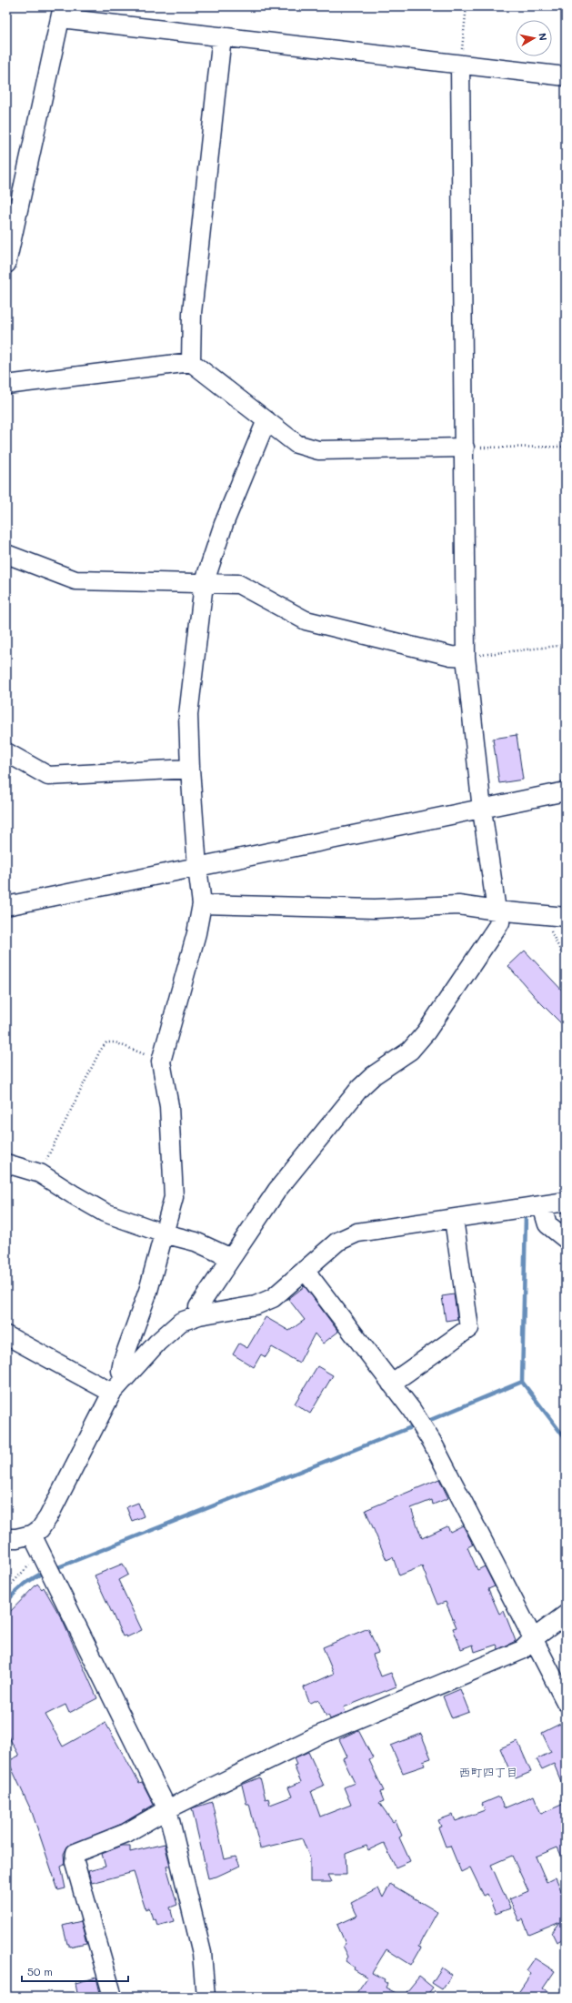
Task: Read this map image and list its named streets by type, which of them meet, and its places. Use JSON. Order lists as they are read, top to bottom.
{
  "districts": ["西町四丁目"],
  "scale_bar": "50 m",
  "north": "right"
}
